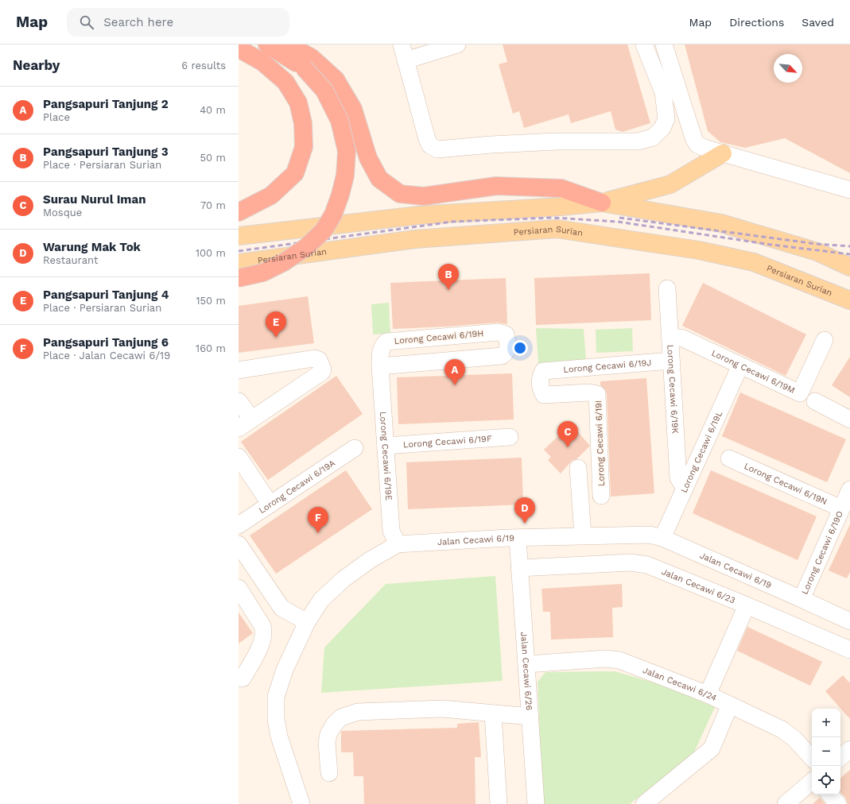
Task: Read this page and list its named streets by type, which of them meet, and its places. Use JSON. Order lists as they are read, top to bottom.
{
  "streets": {
    "main road": ["Persiaran Surian"],
    "street": [
      "Lorong Cecawi 6/19H",
      "Lorong Cecawi 6/19J",
      "Lorong Cecawi 6/19M",
      "Lorong Cecawi 6/19K",
      "Lorong Cecawi 6/19F",
      "Lorong Cecawi 6/19I",
      "Lorong Cecawi 6/19L",
      "Lorong Cecawi 6/19E",
      "Lorong Cecawi 6/19N",
      "Lorong Cecawi 6/19A",
      "Jalan Cecawi 6/19",
      "Lorong Cecawi 6/19O",
      "Jalan Cecawi 6/23",
      "Jalan Cecawi 6/26",
      "Jalan Cecawi 6/24"
    ]
  },
  "crossings": [
    ["Lorong Cecawi 6/19H", "Lorong Cecawi 6/19E"],
    ["Lorong Cecawi 6/19J", "Lorong Cecawi 6/19K"],
    ["Lorong Cecawi 6/19J", "Lorong Cecawi 6/19I"],
    ["Lorong Cecawi 6/19M", "Lorong Cecawi 6/19K"],
    ["Lorong Cecawi 6/19M", "Lorong Cecawi 6/19L"],
    ["Lorong Cecawi 6/19K", "Lorong Cecawi 6/19L"],
    ["Lorong Cecawi 6/19F", "Lorong Cecawi 6/19E"],
    ["Lorong Cecawi 6/19L", "Jalan Cecawi 6/19"],
    ["Lorong Cecawi 6/19E", "Jalan Cecawi 6/19"],
    ["Lorong Cecawi 6/19N", "Lorong Cecawi 6/19O"],
    ["Jalan Cecawi 6/19", "Lorong Cecawi 6/19O"],
    ["Jalan Cecawi 6/19", "Jalan Cecawi 6/26"],
    ["Jalan Cecawi 6/23", "Jalan Cecawi 6/26"],
    ["Jalan Cecawi 6/26", "Jalan Cecawi 6/24"]
  ],
  "north": "bottom right",
  "page": {
    "header": "Map",
    "search": "Search here",
    "nav": ["Map", "Directions", "Saved"],
    "heading": ["Nearby", "6 results"],
    "list": [
      {
        "mark": "A",
        "name": "Pangsapuri Tanjung 2",
        "note": "Place",
        "value": "40 m"
      },
      {
        "mark": "B",
        "name": "Pangsapuri Tanjung 3",
        "note": "Place · Persiaran Surian",
        "value": "50 m"
      },
      {
        "mark": "C",
        "name": "Surau Nurul Iman",
        "note": "Mosque",
        "value": "70 m"
      },
      {
        "mark": "D",
        "name": "Warung Mak Tok",
        "note": "Restaurant",
        "value": "100 m"
      },
      {
        "mark": "E",
        "name": "Pangsapuri Tanjung 4",
        "note": "Place · Persiaran Surian",
        "value": "150 m"
      },
      {
        "mark": "F",
        "name": "Pangsapuri Tanjung 6",
        "note": "Place · Jalan Cecawi 6/19",
        "value": "160 m"
      }
    ],
    "pins": [
      "B",
      "E",
      "A",
      "C",
      "D",
      "F"
    ],
    "map_buttons": ["+", "−"]
  }
}
